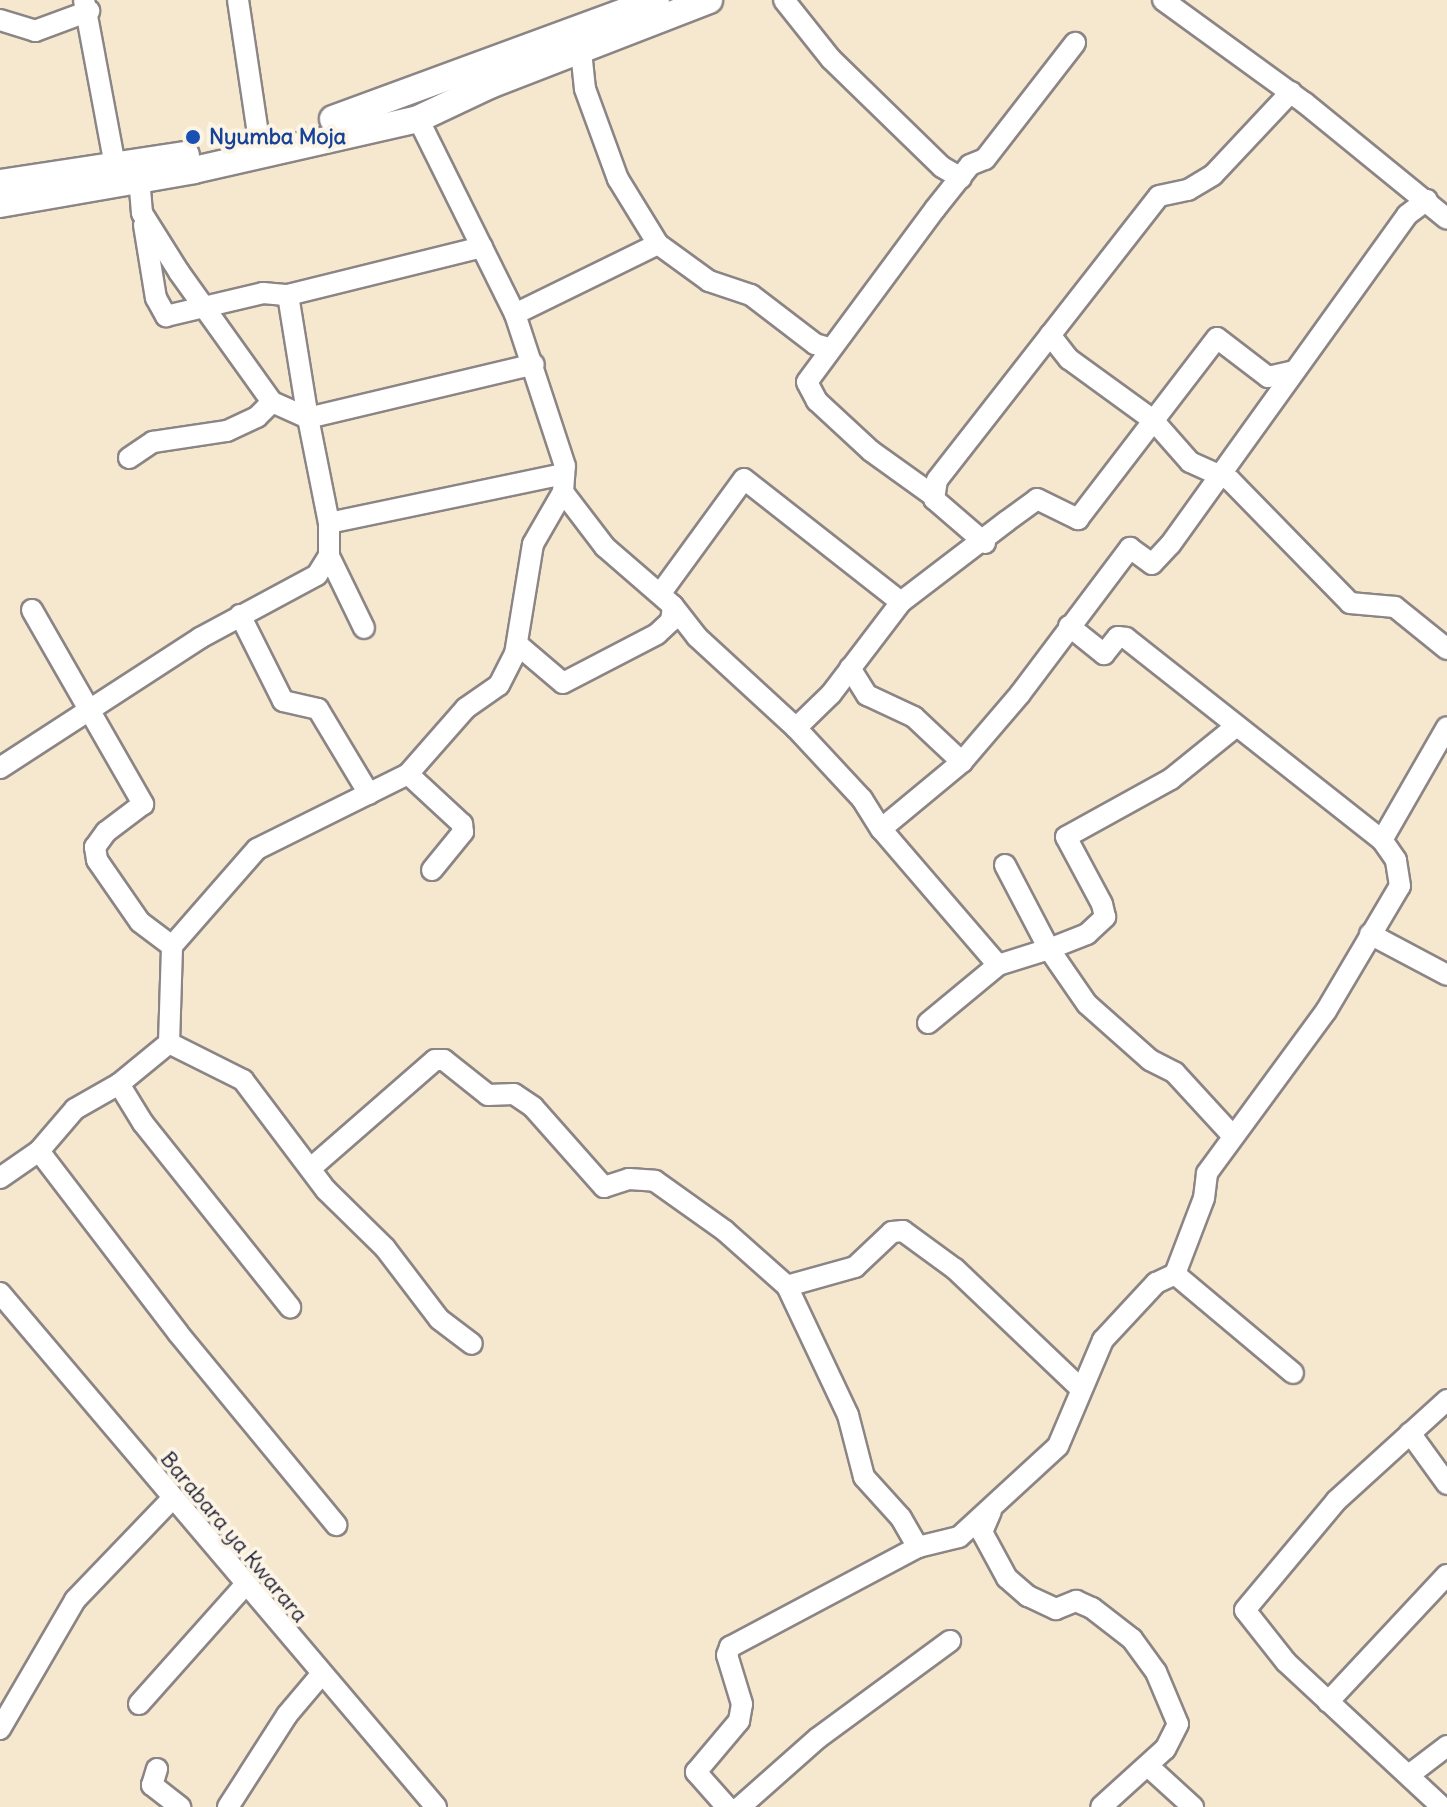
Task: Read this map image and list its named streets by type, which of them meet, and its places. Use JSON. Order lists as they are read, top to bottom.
{
  "streets": {
    "street": ["Barabara ya Kwarara"]
  },
  "places": ["Nyumba Moja"]
}
